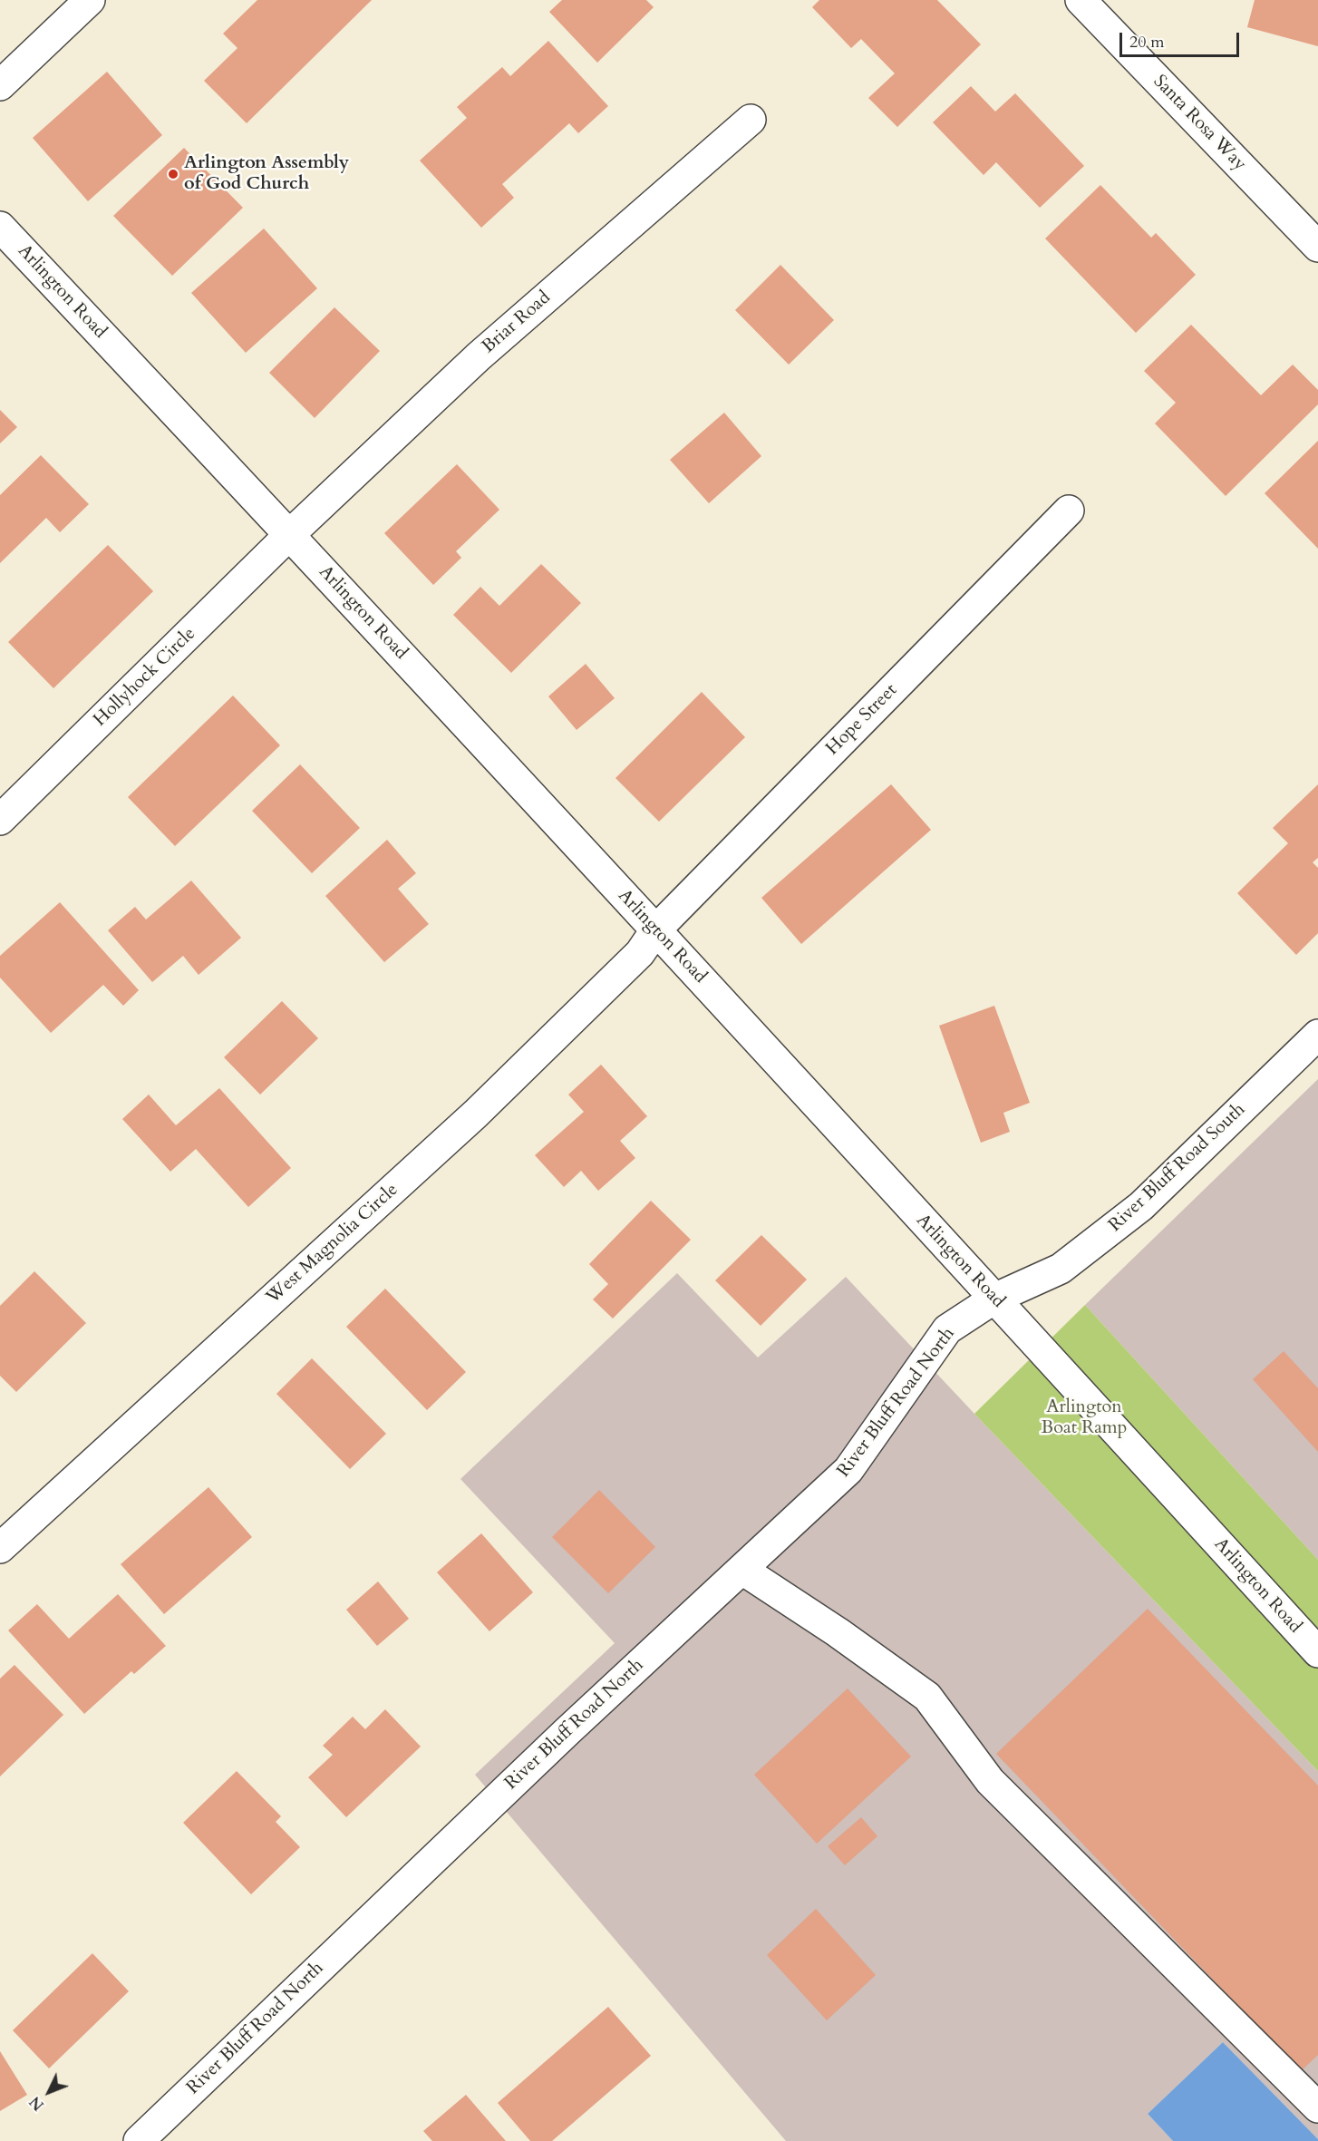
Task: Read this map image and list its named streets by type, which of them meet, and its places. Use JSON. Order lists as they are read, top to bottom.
{
  "streets": {
    "street": [
      "Santa Rosa Way",
      "Arlington Road",
      "Briar Road",
      "Hollyhock Circle",
      "Hope Street",
      "River Bluff Road South",
      "West Magnolia Circle",
      "River Bluff Road North"
    ]
  },
  "crossings": [
    ["Arlington Road", "Briar Road"],
    ["Arlington Road", "Hollyhock Circle"],
    ["Arlington Road", "Hope Street"],
    ["Arlington Road", "River Bluff Road South"],
    ["Arlington Road", "West Magnolia Circle"],
    ["Arlington Road", "River Bluff Road North"],
    ["Briar Road", "Hollyhock Circle"],
    ["Hope Street", "West Magnolia Circle"],
    ["River Bluff Road South", "River Bluff Road North"]
  ],
  "parks": ["Arlington Boat Ramp"],
  "places": ["Arlington Assembly of God Church"],
  "scale_bar": "20 m",
  "north": "bottom left"
}
